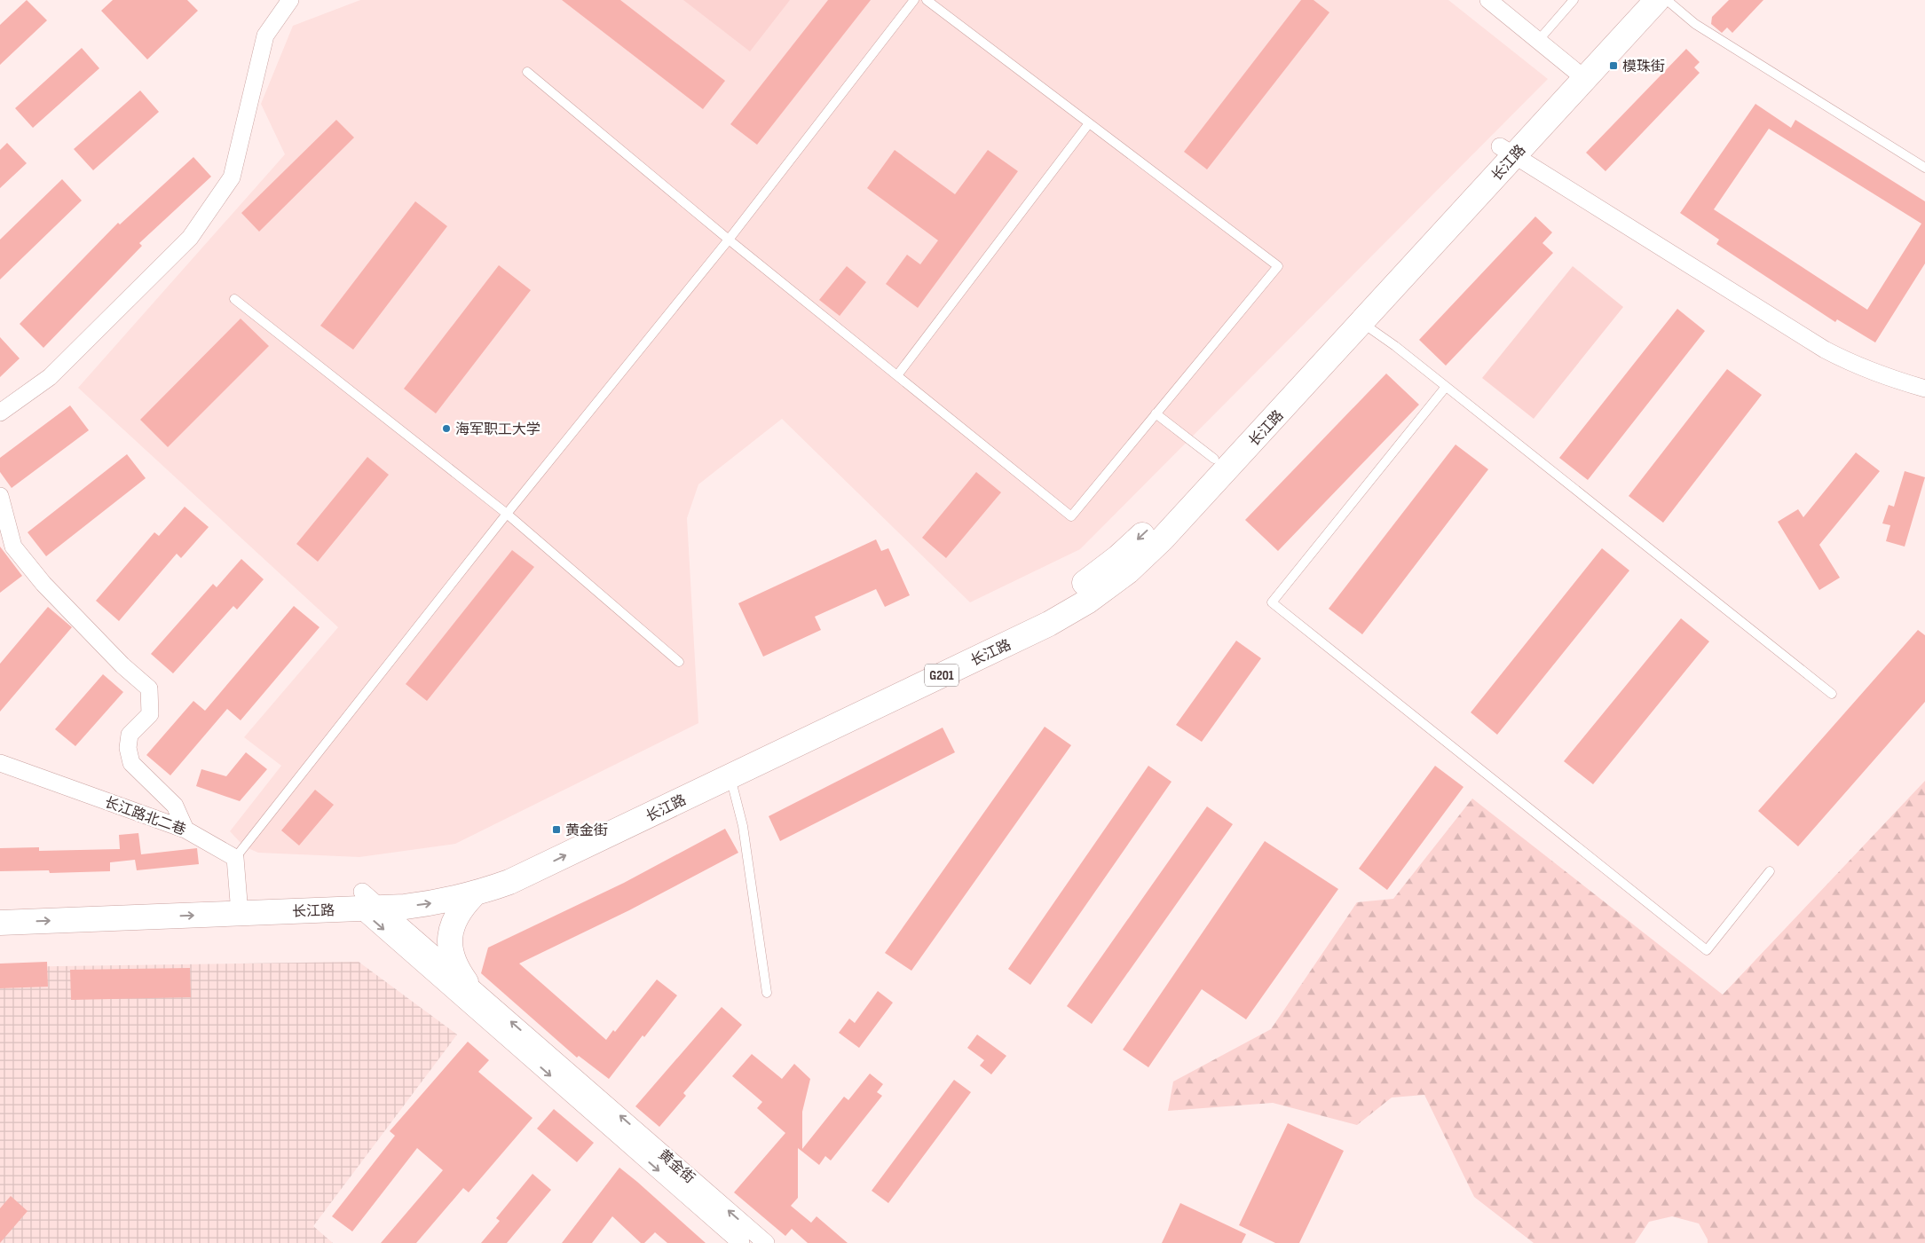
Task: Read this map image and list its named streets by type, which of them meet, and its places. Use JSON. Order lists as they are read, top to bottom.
{
  "streets": {
    "highway": ["长江路", "G201"],
    "street": ["长江路北二巷", "黄金街"]
  },
  "crossings": [
    ["长江路", "黄金街"]
  ],
  "places": {
    "transit": ["模珠街", "黄金街"],
    "other": ["海军职工大学"]
  }
}
